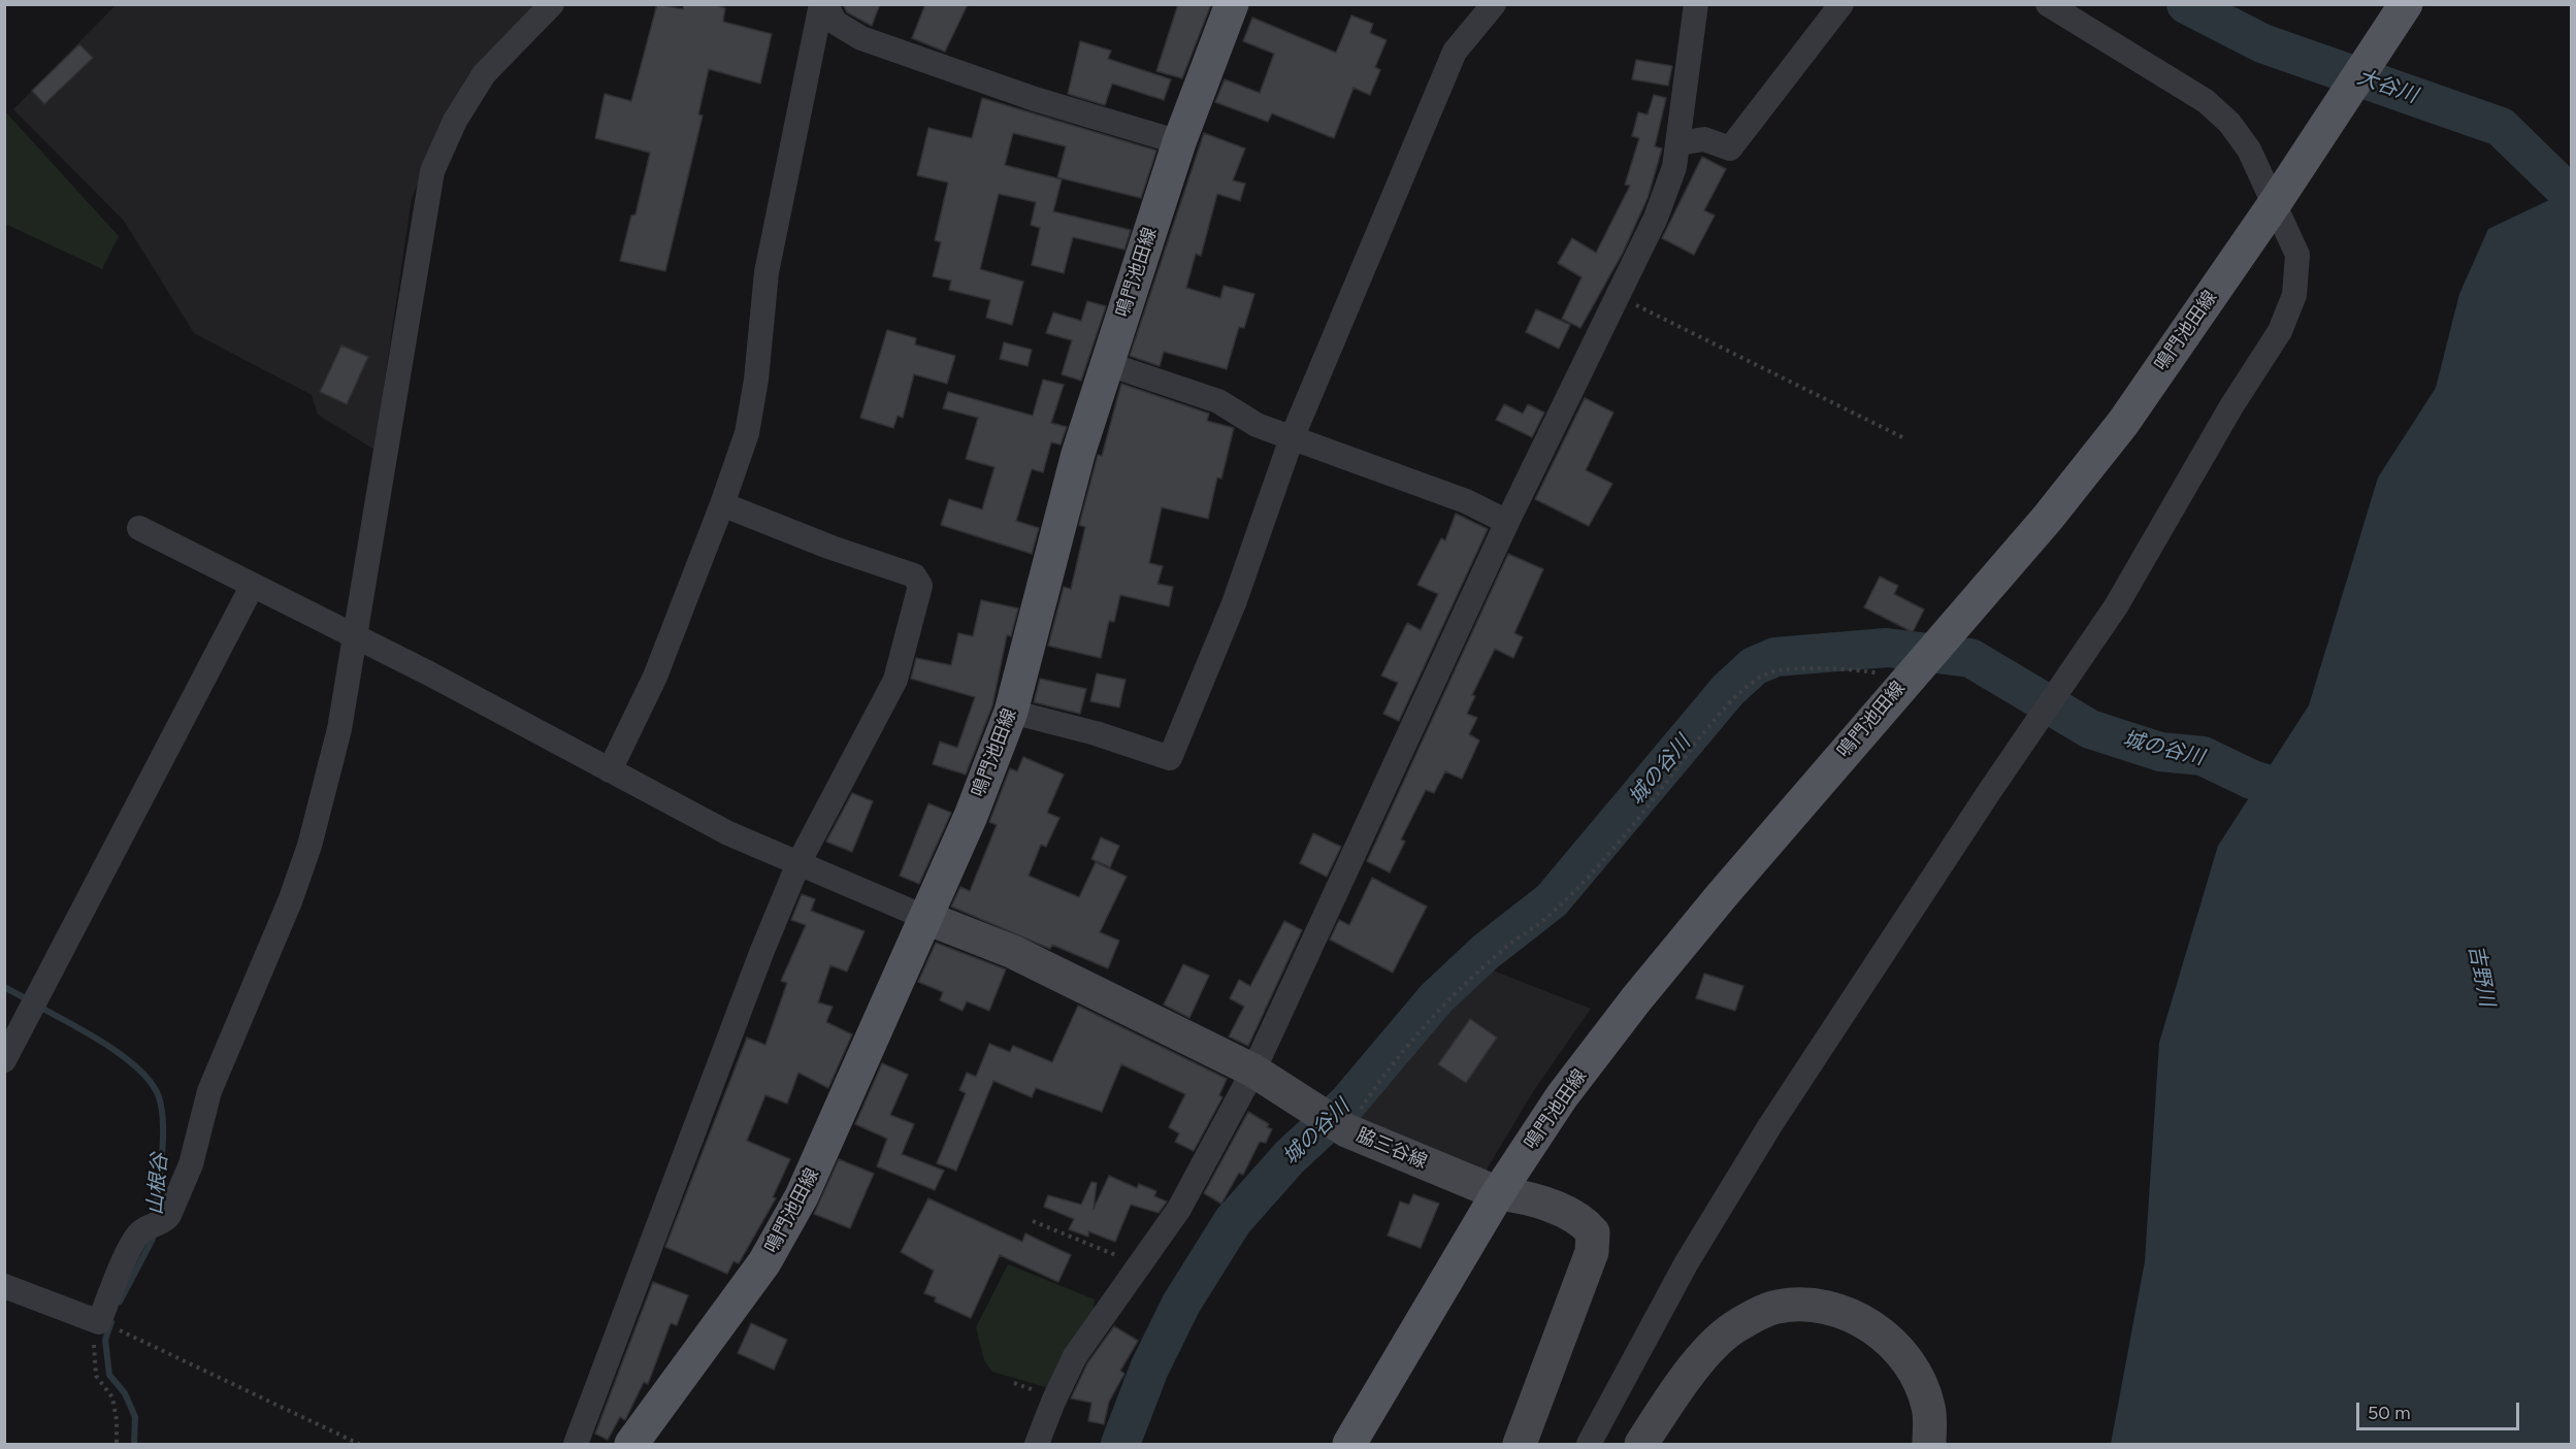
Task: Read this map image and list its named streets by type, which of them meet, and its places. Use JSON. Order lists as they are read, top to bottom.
{
  "streets": {
    "main road": ["鳴門池田線", "脇三谷線"]
  },
  "crossings": [
    ["鳴門池田線", "脇三谷線"]
  ],
  "water": [
    "大谷川",
    "城の谷川",
    "吉野川",
    "山根谷"
  ],
  "scale_bar": "50 m"
}
